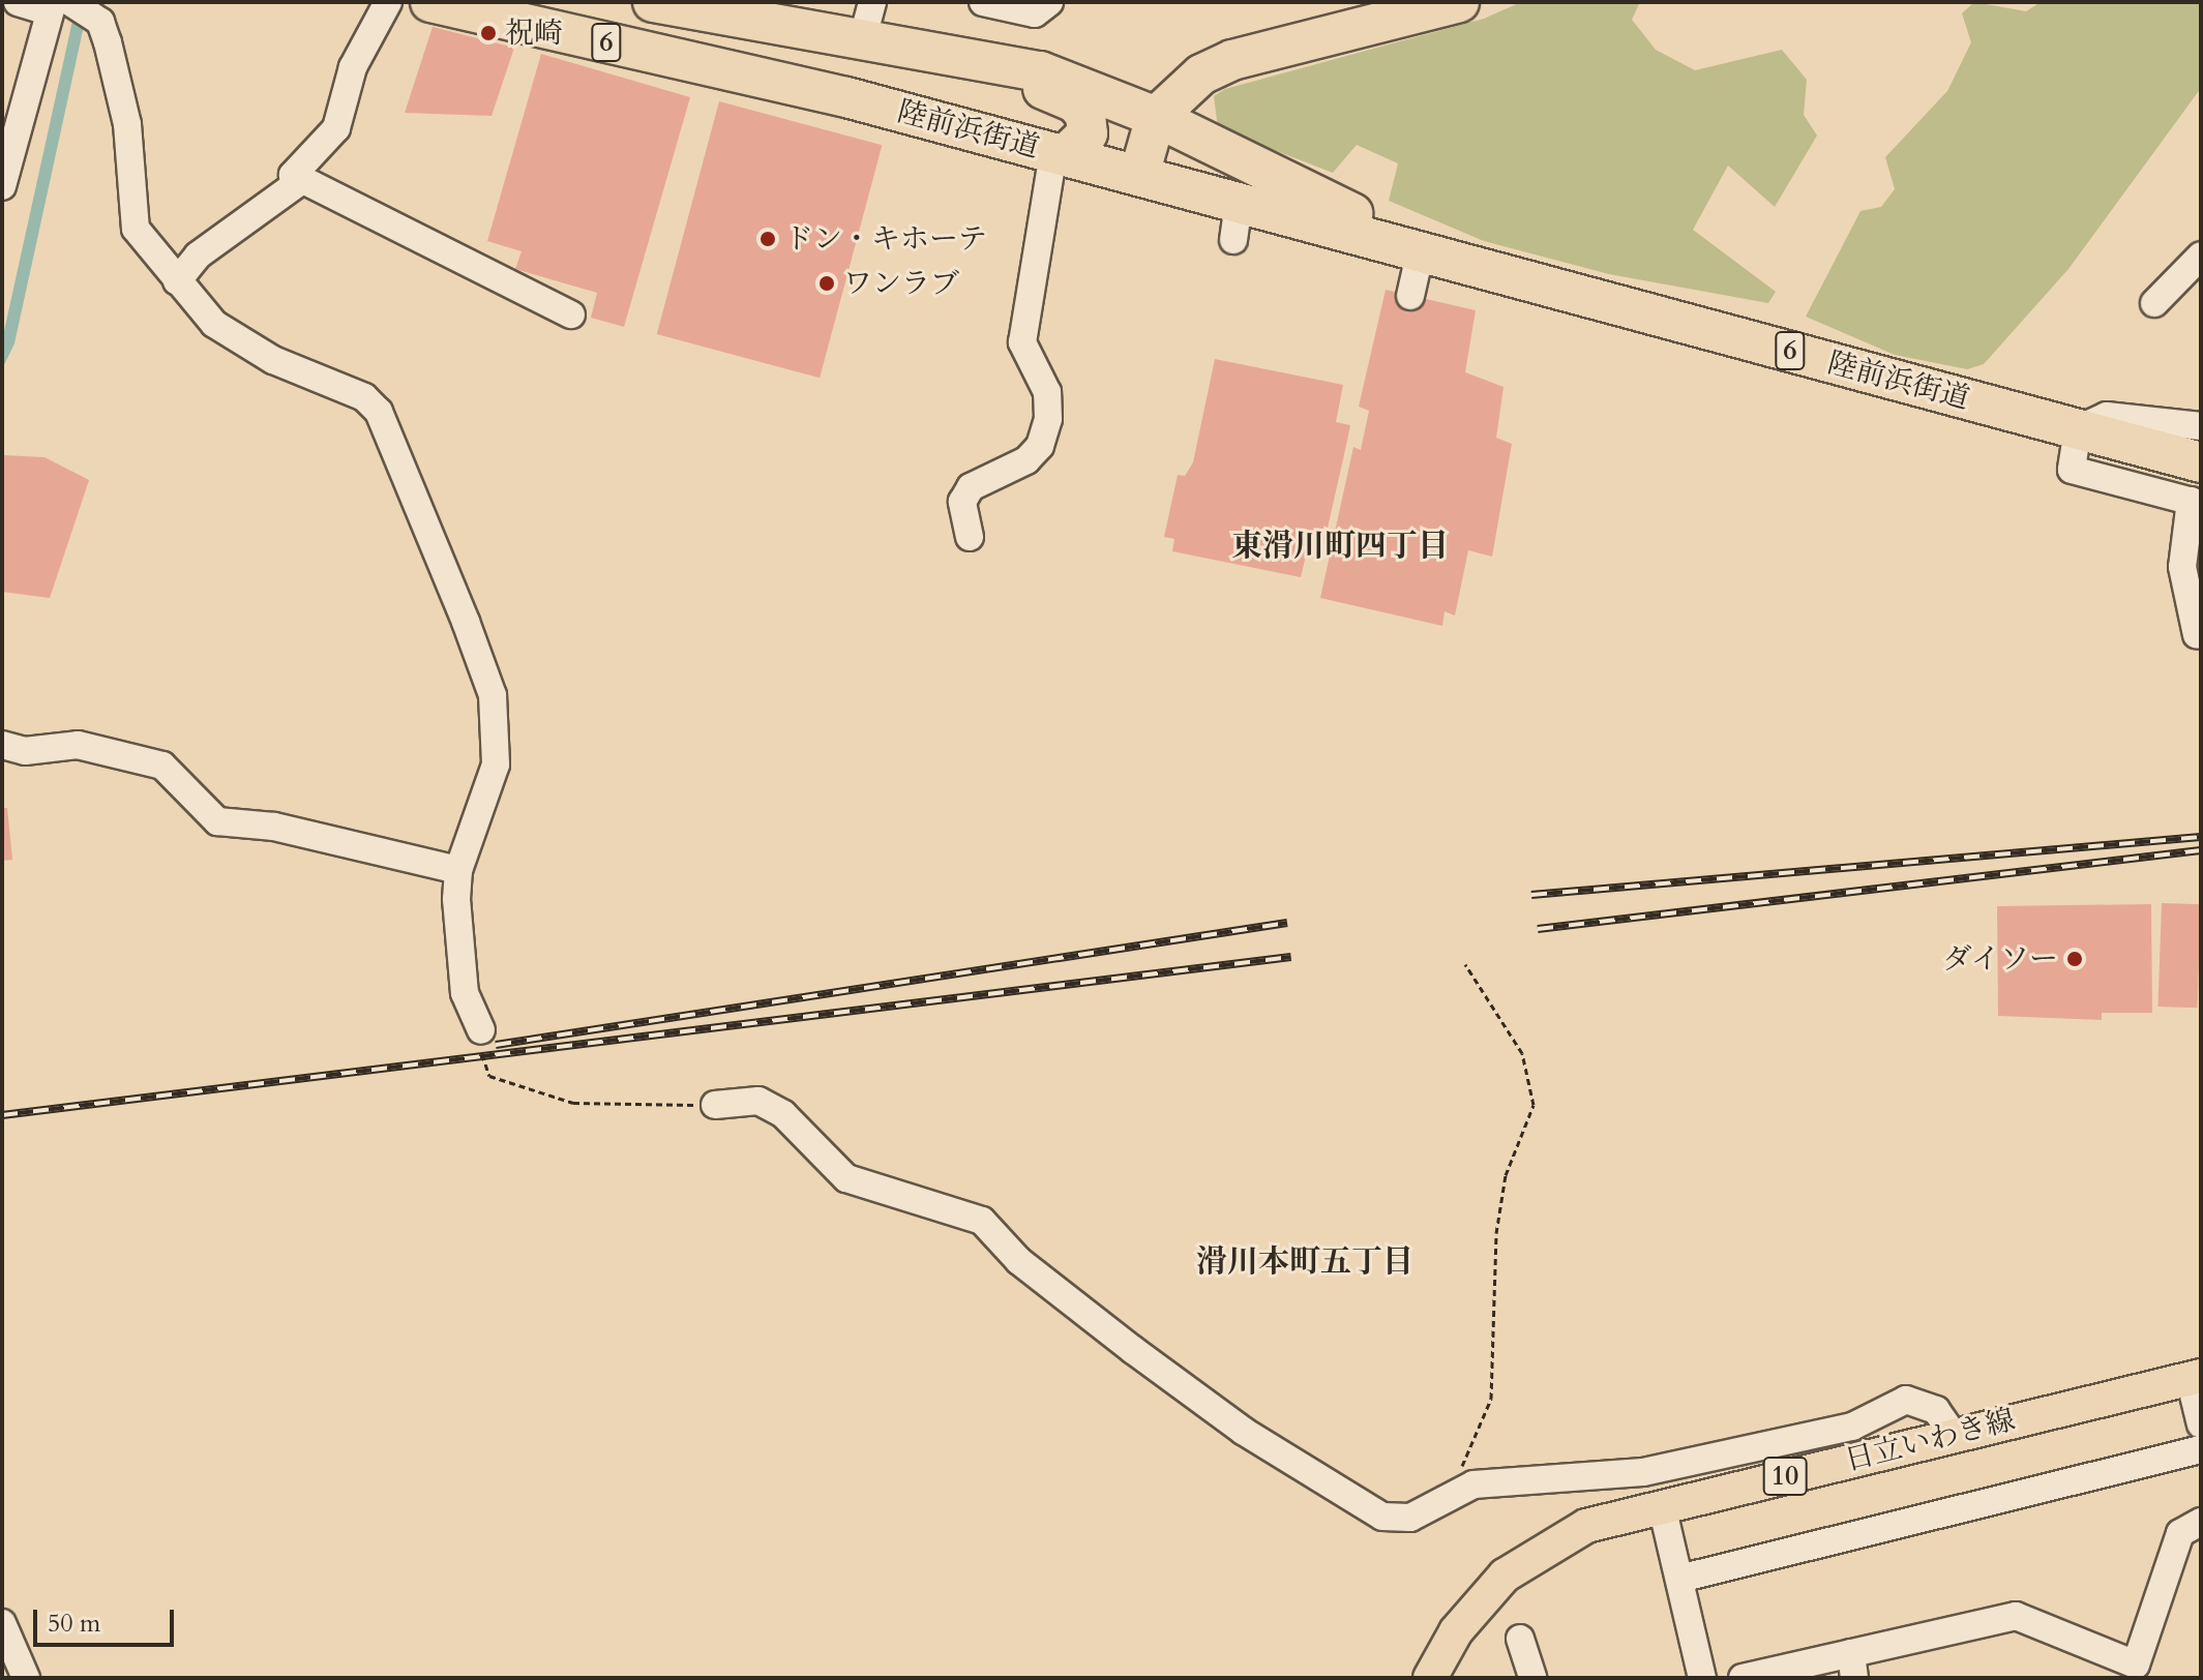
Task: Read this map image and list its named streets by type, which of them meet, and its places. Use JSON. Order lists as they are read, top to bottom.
{
  "streets": {
    "highway": ["6", "陸前浜街道"],
    "main road": ["日立いわき線", "10"]
  },
  "districts": ["東滑川町四丁目", "滑川本町五丁目"],
  "places": [
    "祝崎",
    "ドン・キホーテ",
    "ワンラブ",
    "ダイソー"
  ],
  "scale_bar": "50 m"
}
